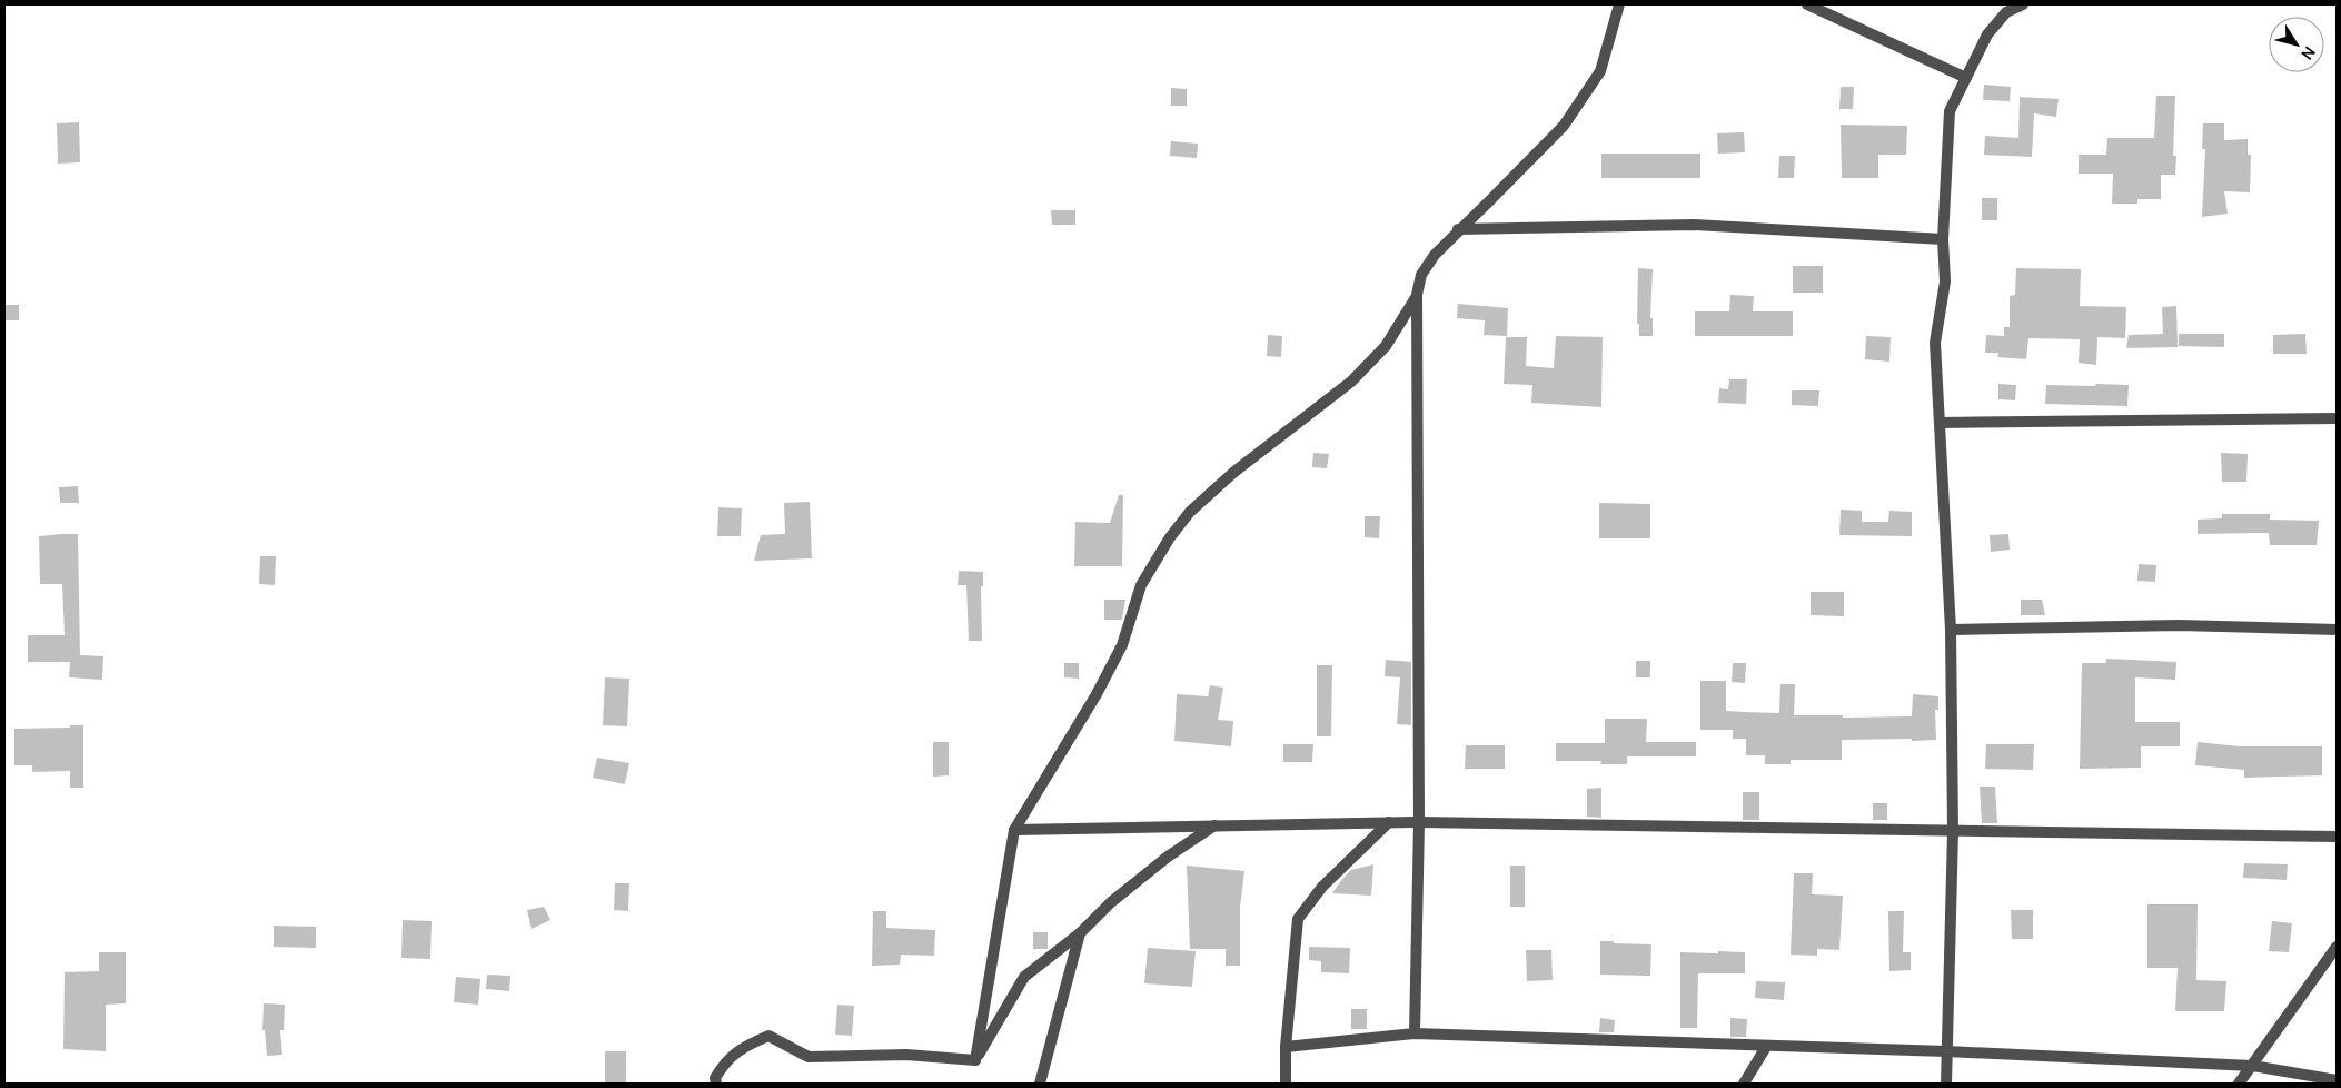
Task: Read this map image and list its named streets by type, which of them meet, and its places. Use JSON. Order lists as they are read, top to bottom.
{
  "north": "bottom right"
}
